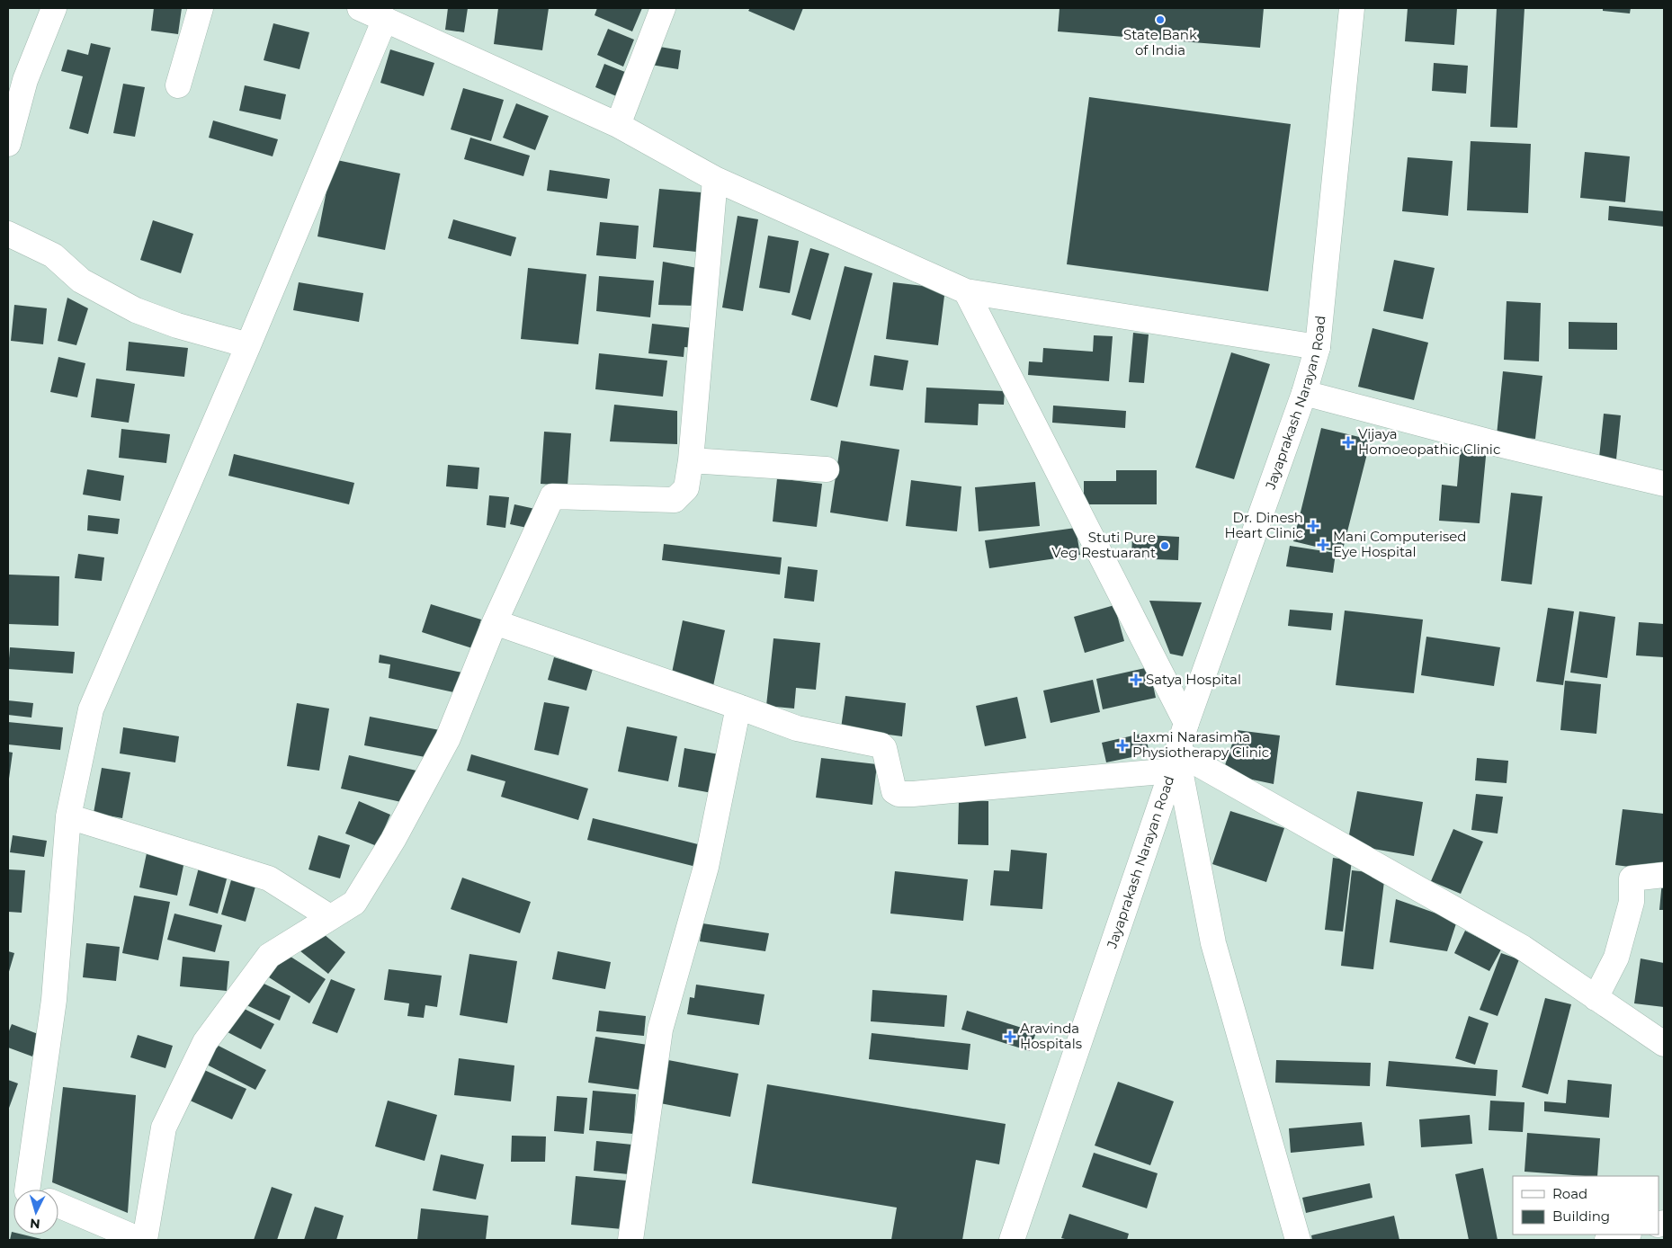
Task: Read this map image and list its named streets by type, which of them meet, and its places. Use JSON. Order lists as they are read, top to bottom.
{
  "streets": {
    "street": ["Jayaprakash Narayan Road"]
  },
  "places": {
    "other": ["State Bank of India", "Stuti Pure Veg Restuarant"],
    "health": [
      "Vijaya Homoeopathic Clinic",
      "Dr. Dinesh Heart Clinic",
      "Mani Computerised Eye Hospital",
      "Satya Hospital",
      "Laxmi Narasimha Physiotherapy Clinic",
      "Aravinda Hospitals"
    ]
  },
  "legend": ["Road", "Building"],
  "north": "bottom"
}
